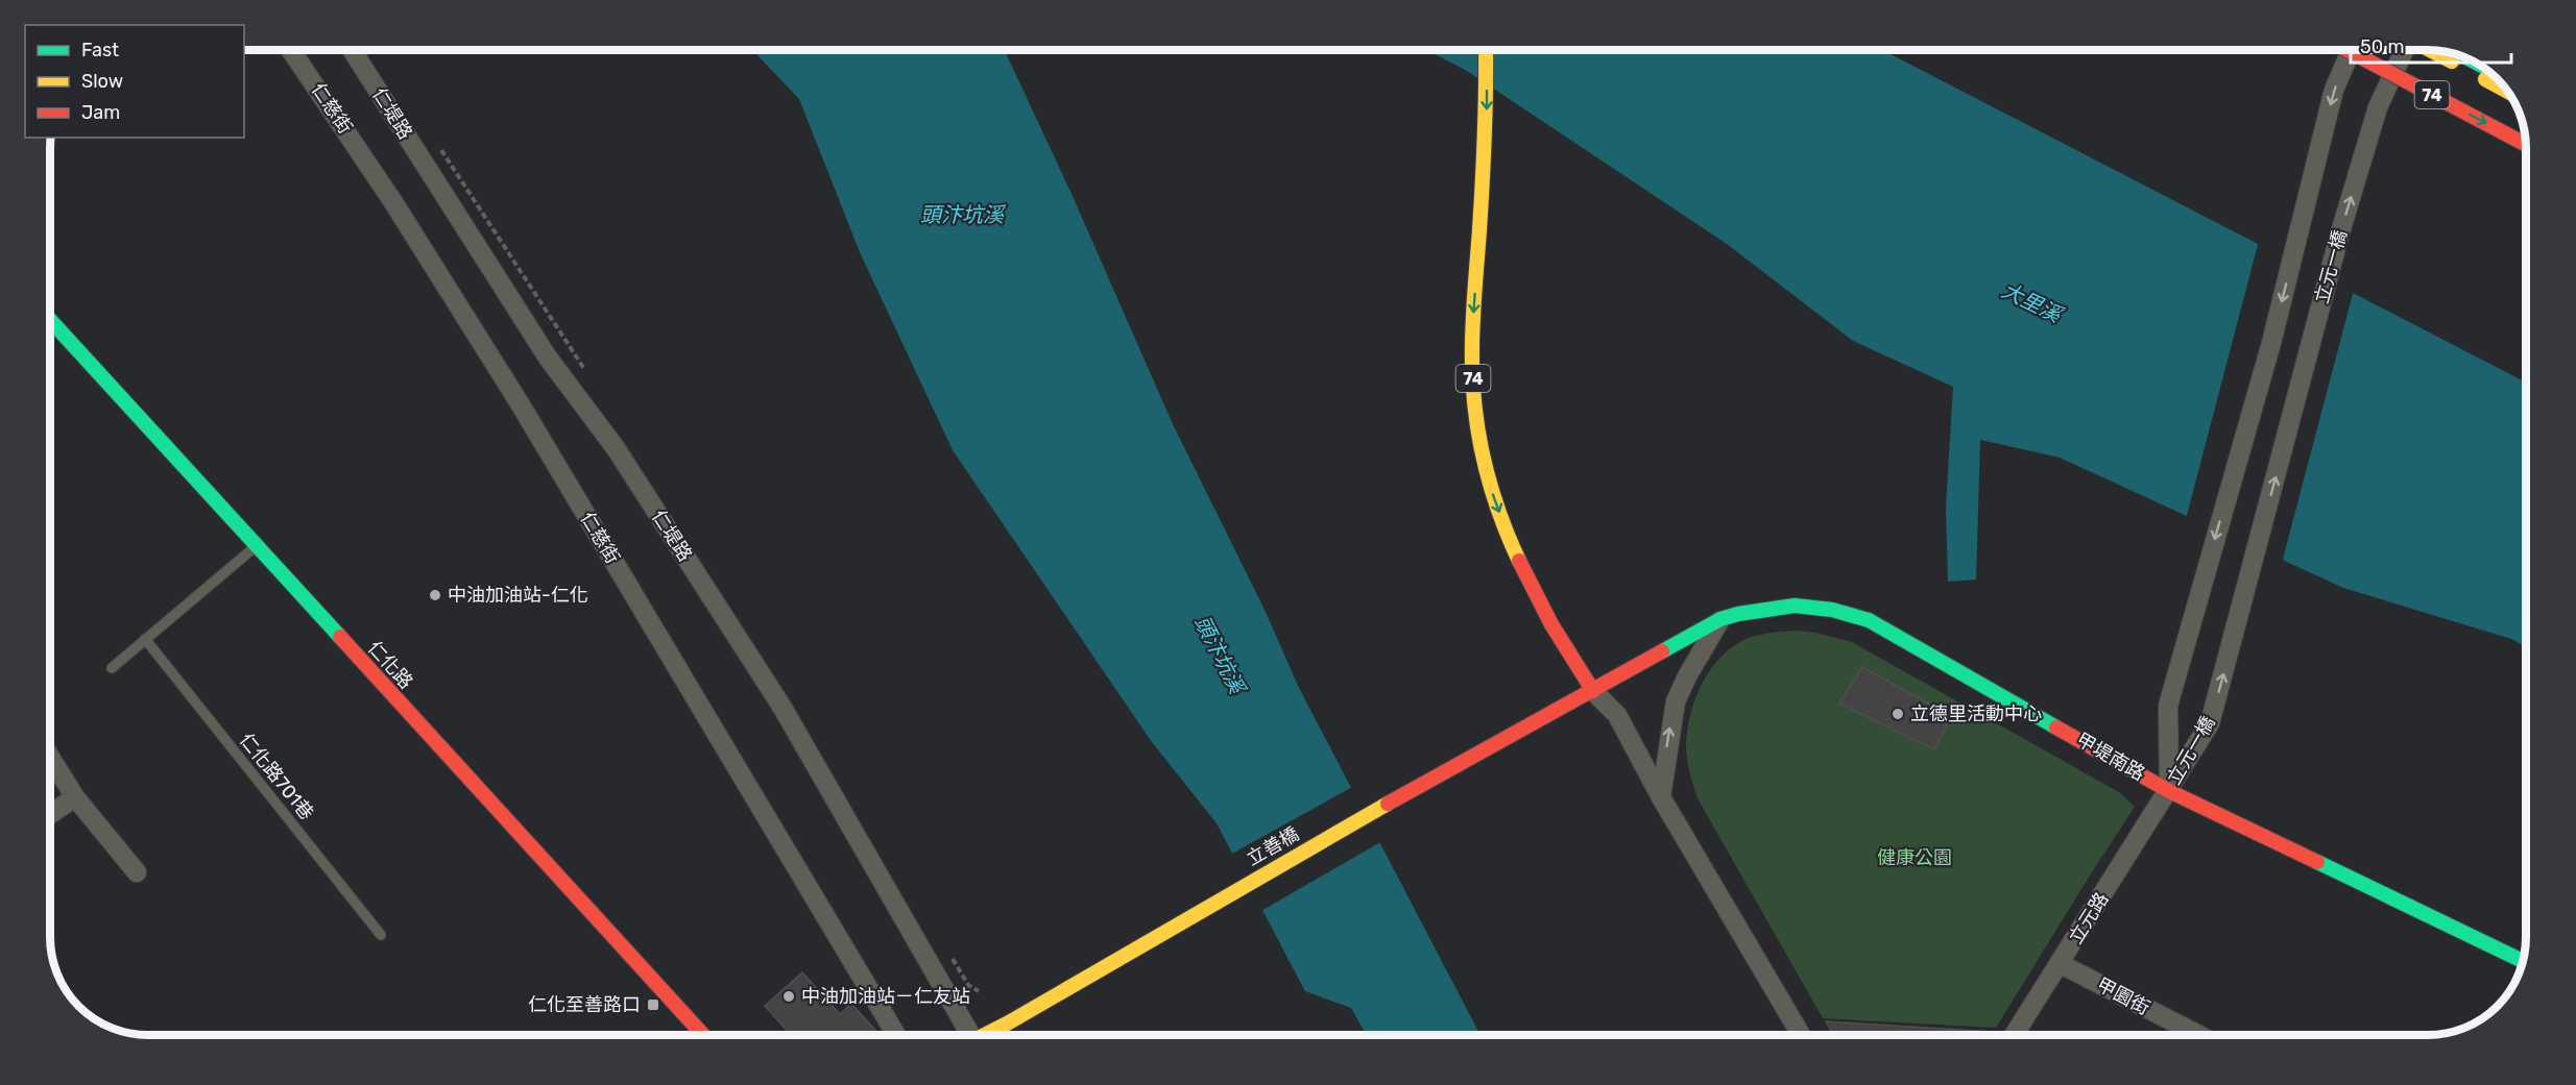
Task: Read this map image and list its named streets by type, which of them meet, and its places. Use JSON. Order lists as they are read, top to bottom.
{
  "streets": {
    "main road": [
      "74",
      "仁化路",
      "甲堤南路",
      "立善橋"
    ],
    "street": [
      "仁慈街",
      "仁堤路",
      "立元一橋",
      "立元路",
      "甲園街"
    ],
    "lane": ["仁化路701巷"]
  },
  "crossings": [
    ["74", "甲堤南路"],
    ["74", "立善橋"],
    ["立元一橋", "甲堤南路"],
    ["立元一橋", "立元路"],
    ["甲堤南路", "立善橋"],
    ["甲堤南路", "立元路"],
    ["立元路", "甲園街"]
  ],
  "water": ["頭汴坑溪", "大里溪"],
  "parks": ["健康公園"],
  "places": {
    "other": ["中油加油站-仁化", "立德里活動中心", "中油加油站－仁友站"],
    "transit": ["仁化至善路口"]
  },
  "legend": ["Fast", "Slow", "Jam"],
  "scale_bar": "50 m"
}
